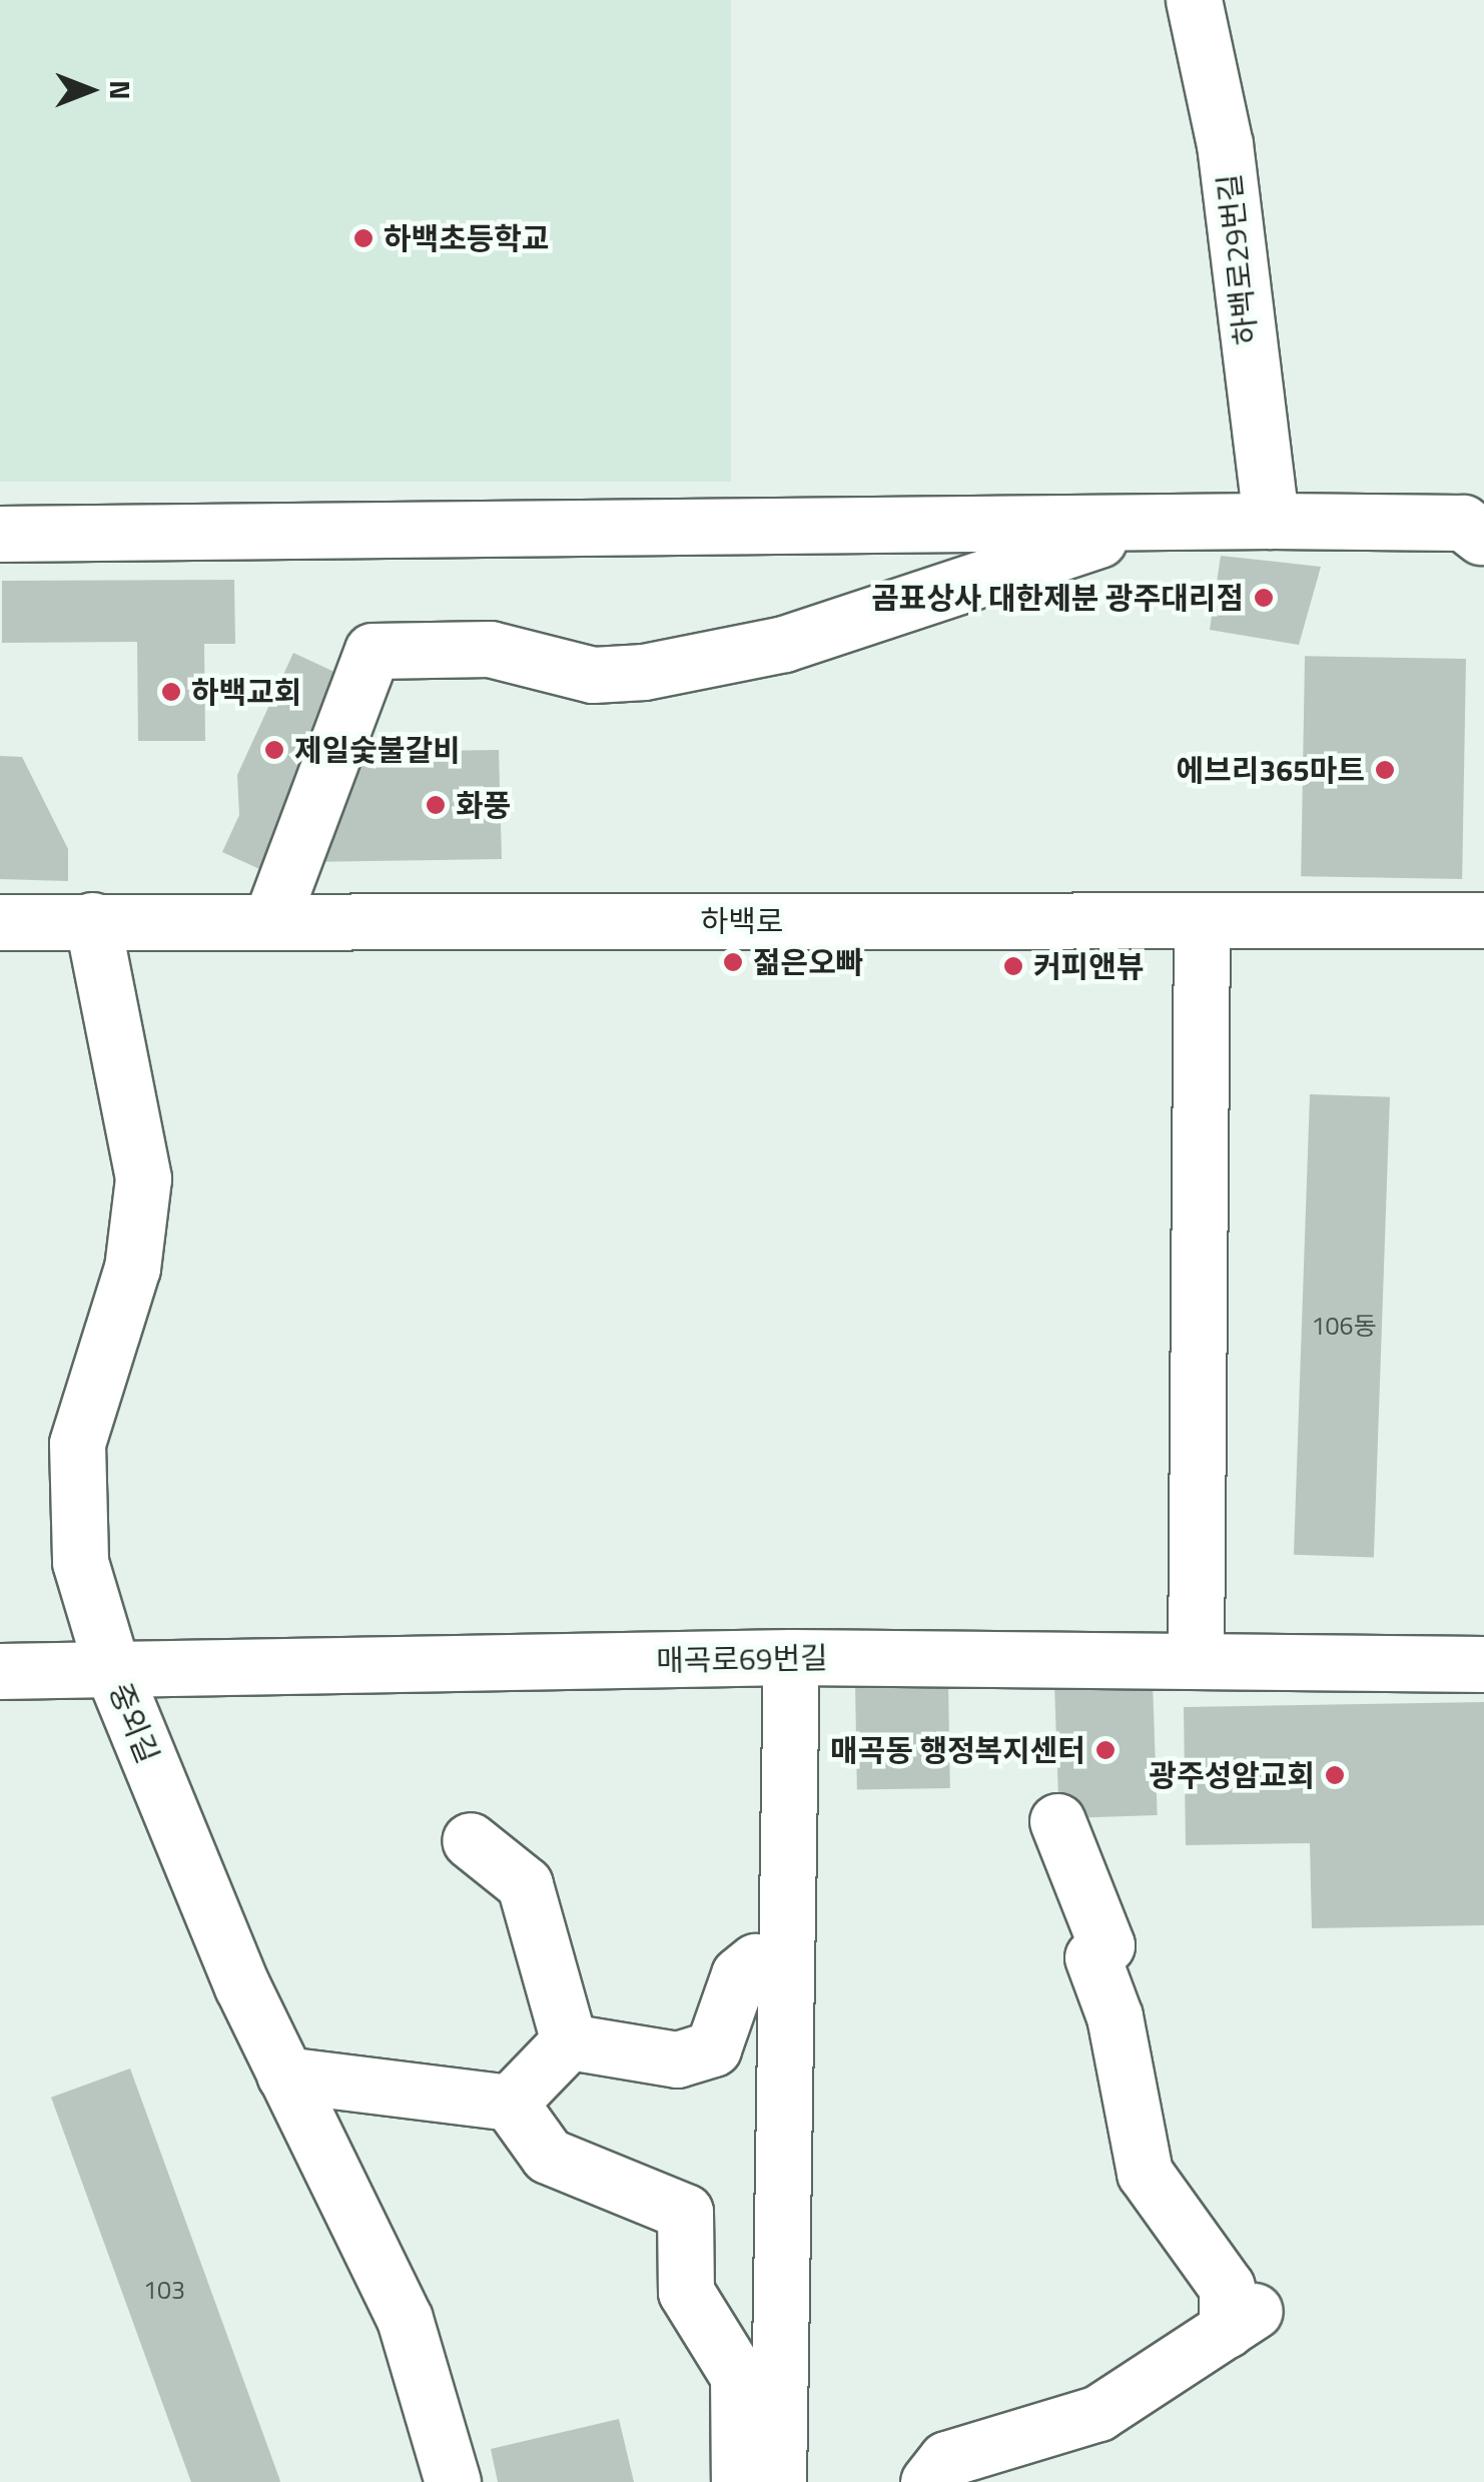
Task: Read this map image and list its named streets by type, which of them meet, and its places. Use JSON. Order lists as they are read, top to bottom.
{
  "streets": {
    "street": [
      "하백로29번길",
      "하백로",
      "매곡로69번길",
      "중외길"
    ]
  },
  "crossings": [
    ["하백로", "중외길"],
    ["매곡로69번길", "중외길"]
  ],
  "places": [
    "하백초등학교",
    "곰표상사 대한제분 광주대리점",
    "하백교회",
    "제일숯불갈비",
    "에브리365마트",
    "화풍",
    "젊은오빠",
    "커피앤뷰",
    "매곡동 행정복지센터",
    "광주성암교회"
  ],
  "house_numbers": ["106동", "103"],
  "north": "right"
}
